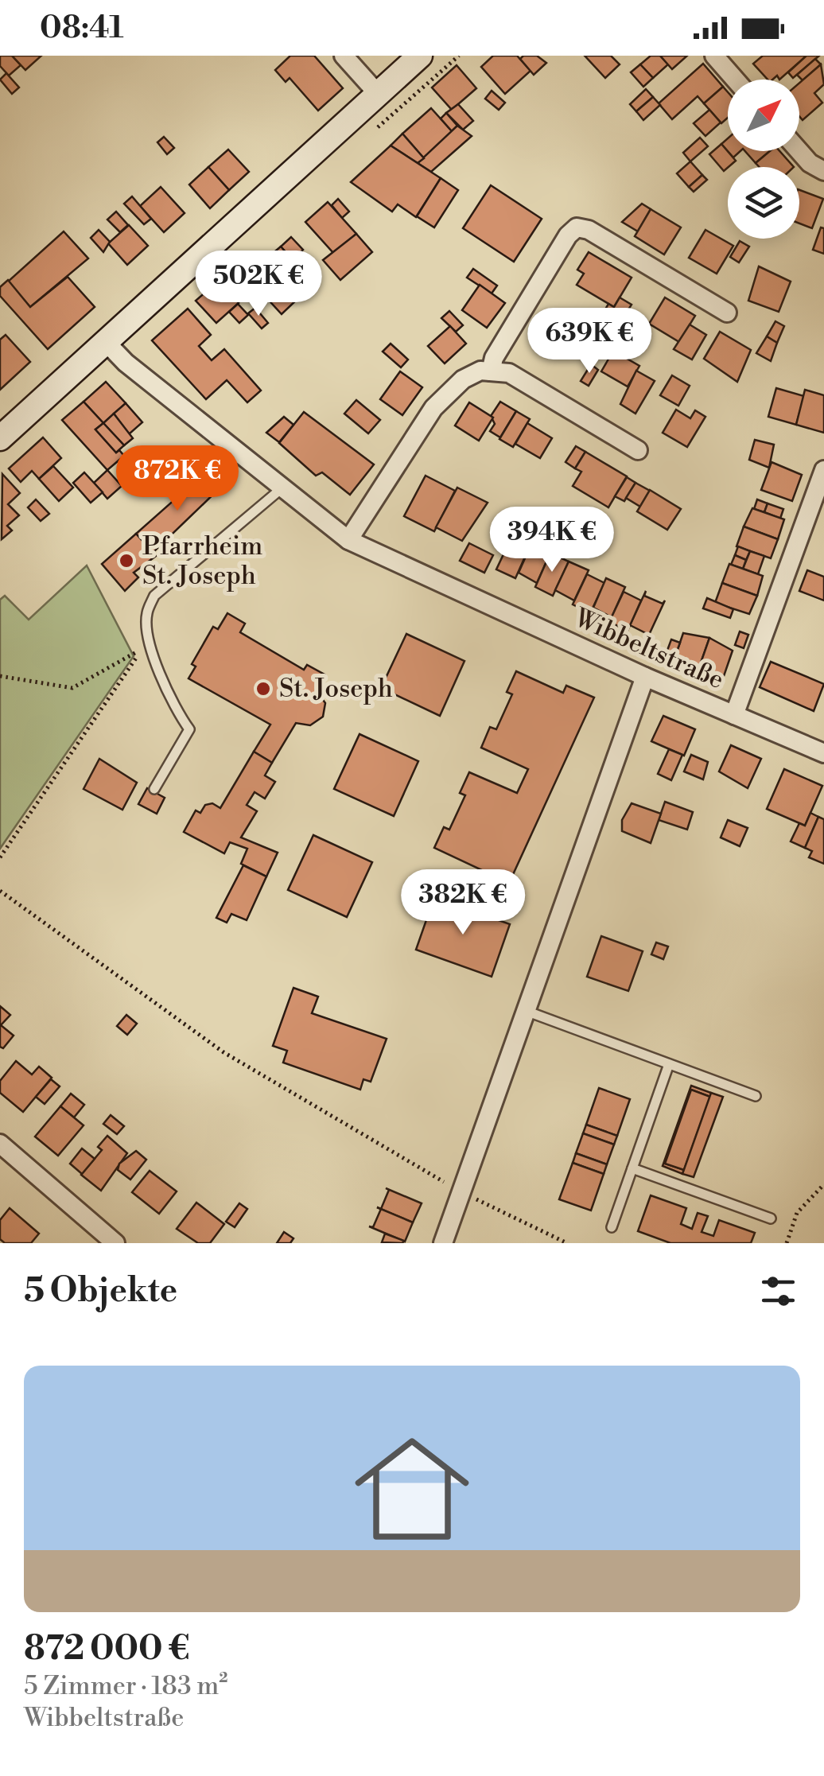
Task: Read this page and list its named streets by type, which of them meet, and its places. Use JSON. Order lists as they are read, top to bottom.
{
  "streets": {
    "street": ["Wibbeltstraße"]
  },
  "places": ["Pfarrheim St. Joseph", "St. Joseph"],
  "north": "top right",
  "page": {
    "status": "08:41",
    "price": [
      "502K €",
      "639K €",
      "872K €",
      "394K €",
      "382K €"
    ],
    "heading": "5 Objekte",
    "list": [
      {
        "name": "872 000 €",
        "note": "5 Zimmer · 183 m² · Wibbeltstraße"
      }
    ]
  }
}
